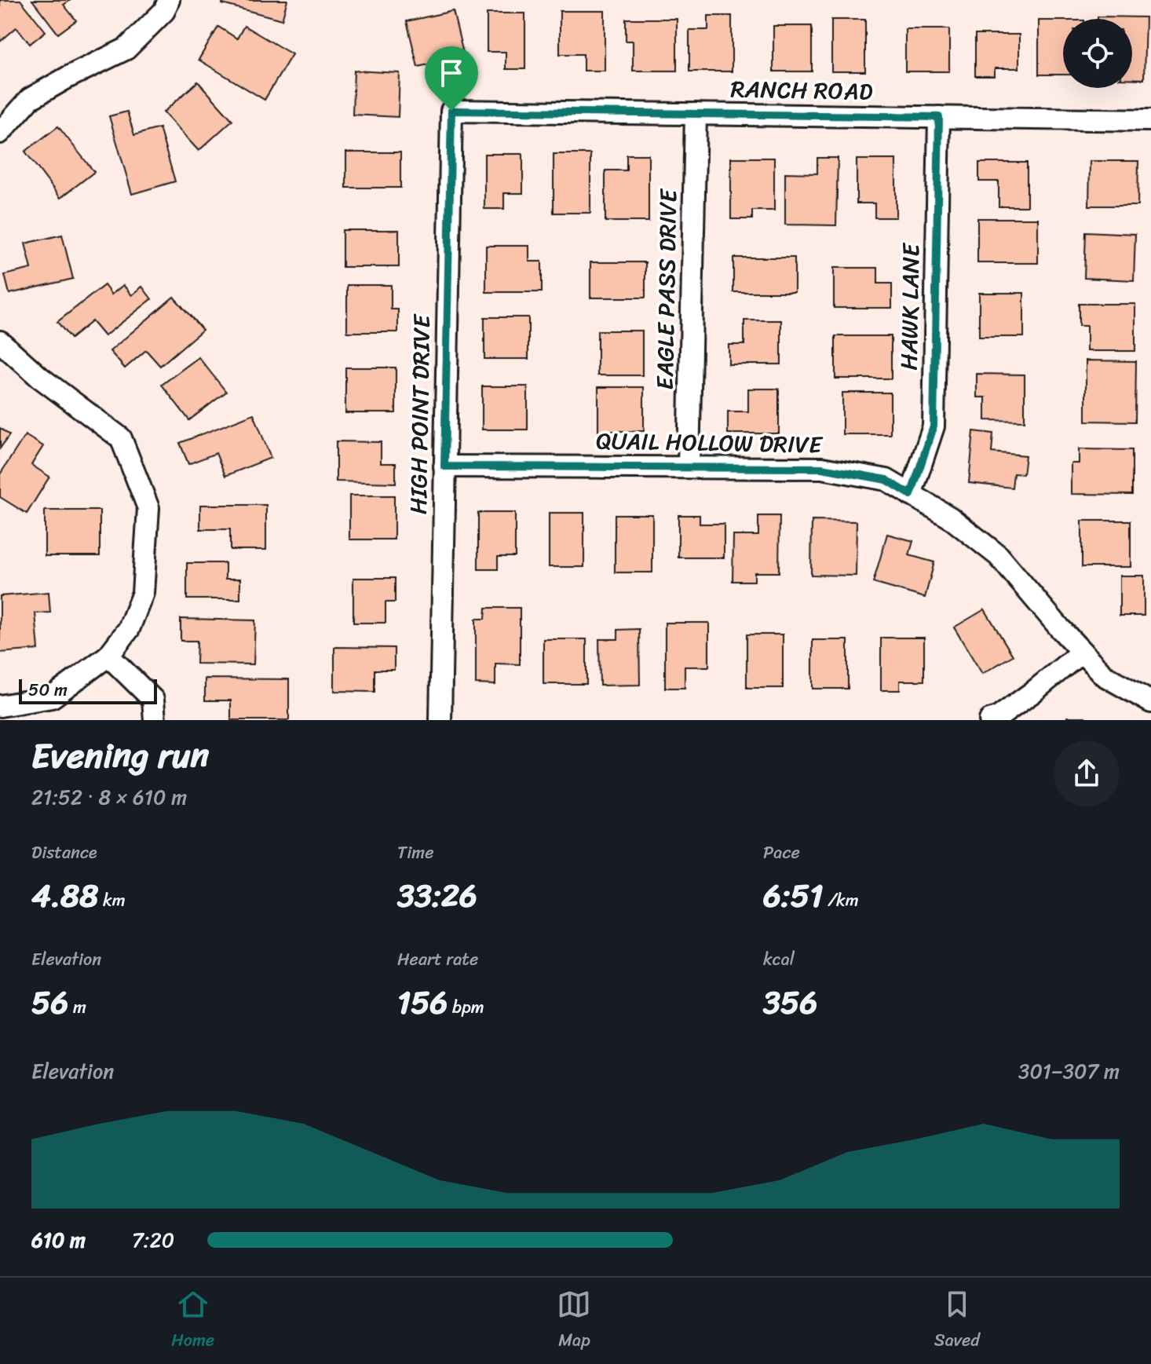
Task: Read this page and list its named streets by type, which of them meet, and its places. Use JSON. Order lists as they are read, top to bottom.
{
  "streets": {
    "street": [
      "RANCH ROAD",
      "EAGLE PASS DRIVE",
      "HAWK LANE",
      "HIGH POINT DRIVE",
      "QUAIL HOLLOW DRIVE"
    ]
  },
  "crossings": [
    ["RANCH ROAD", "EAGLE PASS DRIVE"],
    ["RANCH ROAD", "HAWK LANE"],
    ["RANCH ROAD", "HIGH POINT DRIVE"],
    ["EAGLE PASS DRIVE", "QUAIL HOLLOW DRIVE"],
    ["HAWK LANE", "QUAIL HOLLOW DRIVE"],
    ["HIGH POINT DRIVE", "QUAIL HOLLOW DRIVE"]
  ],
  "scale_bar": "50 m",
  "page": {
    "scale": "50 m",
    "heading": ["Evening run", "21:52 · 8 × 610 m"],
    "stats": [
      ["Distance", "4.88 km"],
      ["Time", "33:26"],
      ["Pace", "6:51 /km"],
      ["Elevation", "56 m"],
      ["Heart rate", "156 bpm"],
      ["kcal", "356"]
    ],
    "chart": ["Elevation", "301–307 m"],
    "list": [
      {
        "name": "610 m",
        "note": "7:20"
      }
    ],
    "tabs": ["Home", "Map", "Saved"]
  }
}
